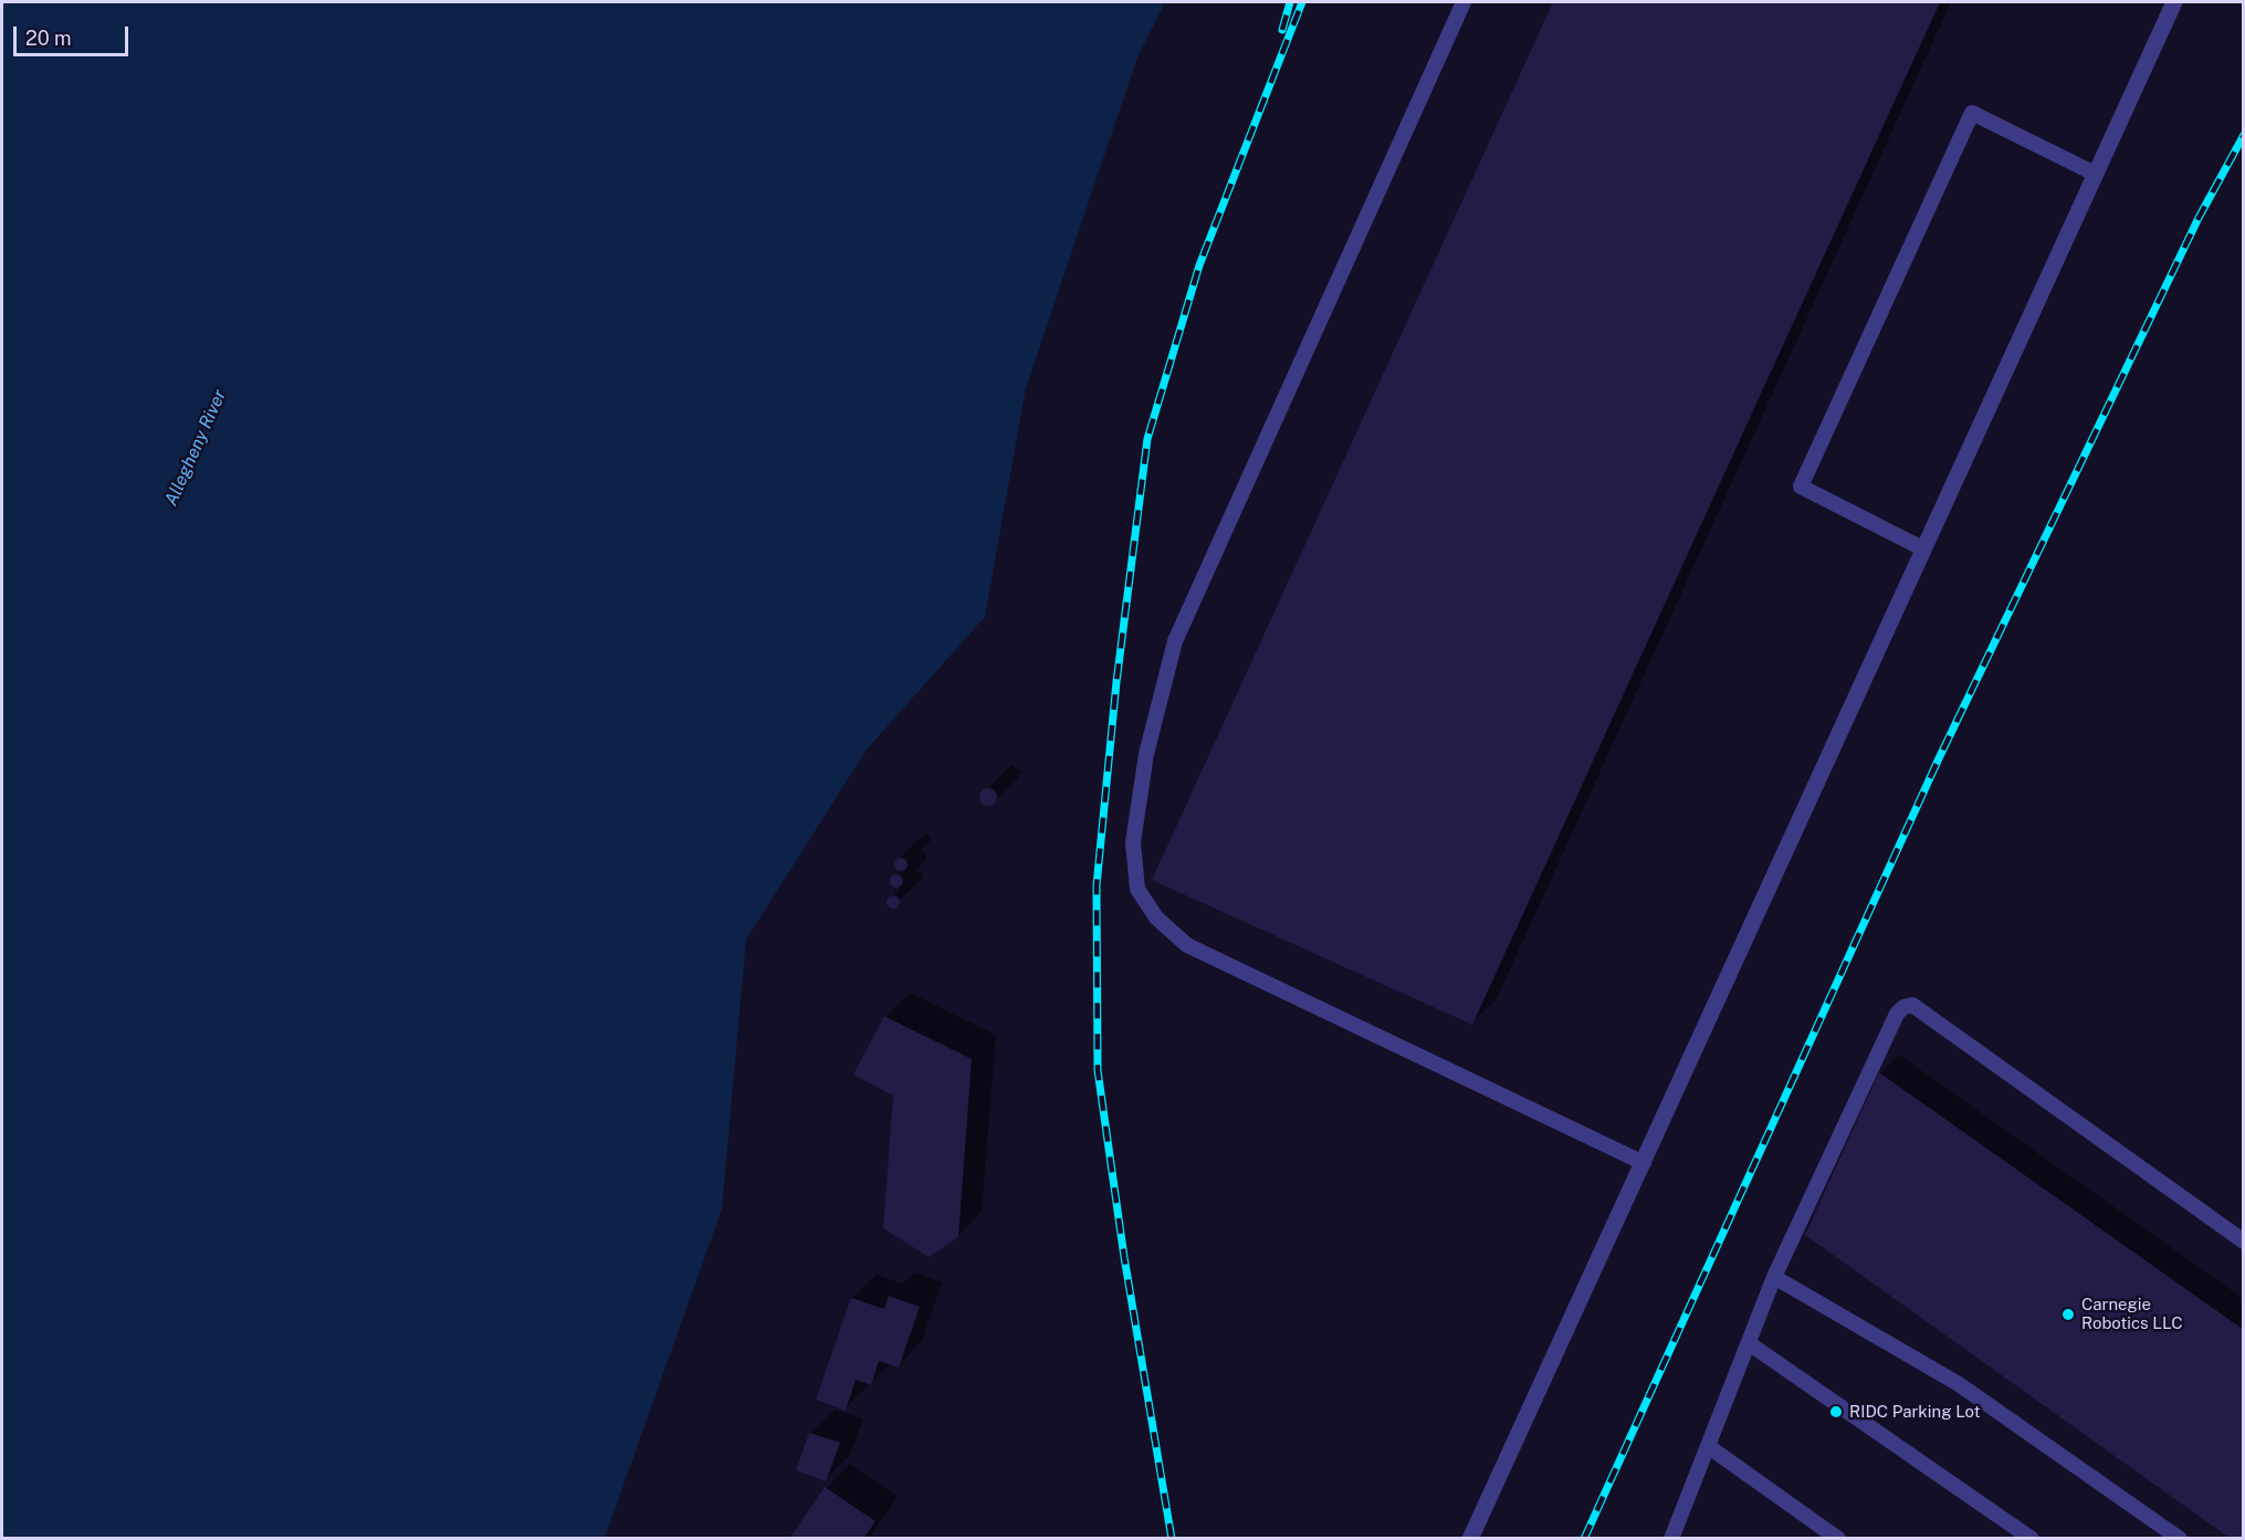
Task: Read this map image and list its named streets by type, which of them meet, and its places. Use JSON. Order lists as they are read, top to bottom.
{
  "water": ["Allegheny River"],
  "places": ["Carnegie Robotics LLC", "RIDC Parking Lot"],
  "scale_bar": "20 m"
}
